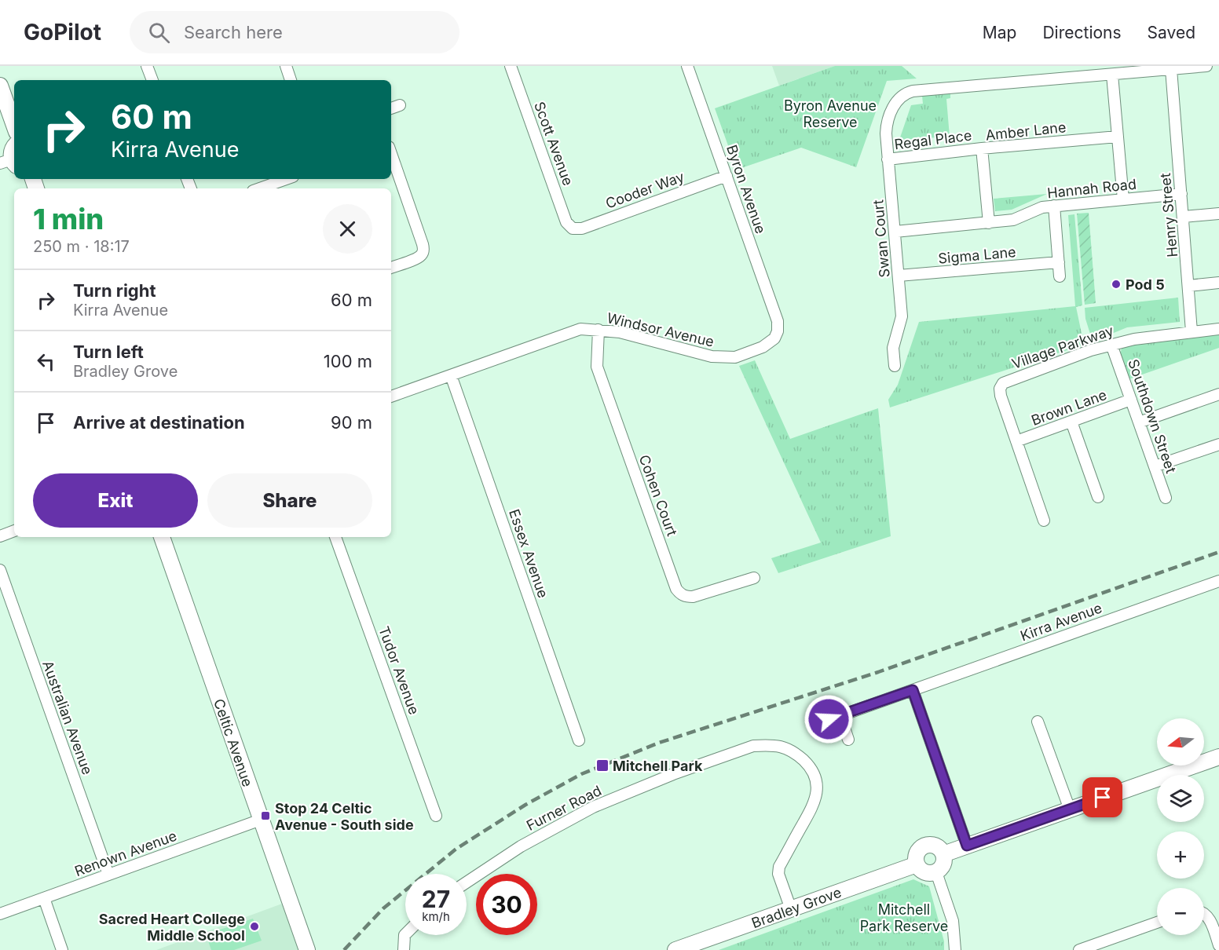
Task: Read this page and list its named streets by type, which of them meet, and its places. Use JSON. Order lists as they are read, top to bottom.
{
  "streets": {
    "street": [
      "Amber Lane",
      "Regal Place",
      "Scott Avenue",
      "Hannah Road",
      "Byron Avenue",
      "Cooder Way",
      "Henry Street",
      "Swan Court",
      "Sigma Lane",
      "Windsor Avenue",
      "Village Parkway",
      "Brown Lane",
      "Southdown Street",
      "Cohen Court",
      "Essex Avenue",
      "Kirra Avenue",
      "Tudor Avenue",
      "Australian Avenue",
      "Celtic Avenue",
      "Furner Road",
      "Renown Avenue",
      "Bradley Grove"
    ]
  },
  "crossings": [
    ["Amber Lane", "Regal Place"],
    ["Amber Lane", "Hannah Road"],
    ["Regal Place", "Swan Court"],
    ["Scott Avenue", "Cooder Way"],
    ["Hannah Road", "Henry Street"],
    ["Hannah Road", "Swan Court"],
    ["Byron Avenue", "Cooder Way"],
    ["Byron Avenue", "Windsor Avenue"],
    ["Henry Street", "Village Parkway"],
    ["Swan Court", "Sigma Lane"],
    ["Windsor Avenue", "Cohen Court"],
    ["Windsor Avenue", "Essex Avenue"],
    ["Village Parkway", "Brown Lane"],
    ["Village Parkway", "Southdown Street"],
    ["Brown Lane", "Southdown Street"],
    ["Australian Avenue", "Renown Avenue"],
    ["Celtic Avenue", "Renown Avenue"],
    ["Furner Road", "Bradley Grove"]
  ],
  "parks": ["Byron Avenue Reserve", "Mitchell Park Reserve"],
  "places": {
    "other": ["Pod 5", "Sacred Heart College Middle School"],
    "transit": ["Mitchell Park", "Stop 24 Celtic Avenue - South side"]
  },
  "north": "left",
  "page": {
    "header": "GoPilot",
    "search": "Search here",
    "nav": ["Map", "Directions", "Saved"],
    "turn": ["60 m", "Kirra Avenue"],
    "heading": ["1 min", "250 m · 18:17"],
    "list": [
      {
        "name": "Turn right",
        "note": "Kirra Avenue",
        "value": "60 m"
      },
      {
        "name": "Turn left",
        "note": "Bradley Grove",
        "value": "100 m"
      },
      {
        "name": "Arrive at destination",
        "value": "90 m"
      }
    ],
    "buttons": ["Exit", "Share"],
    "map_buttons": ["+", "−"],
    "speed": "27 km/h",
    "limit": "30"
  }
}
